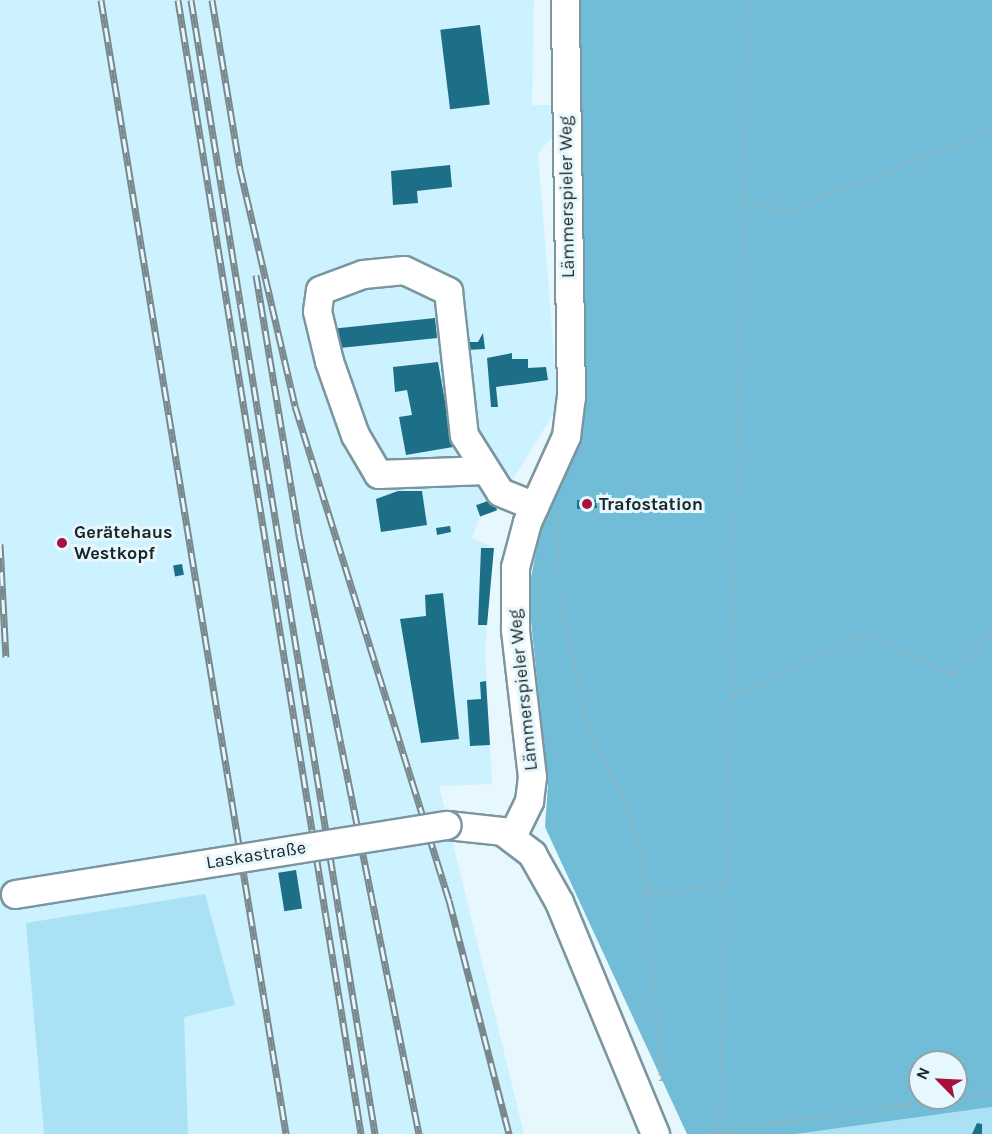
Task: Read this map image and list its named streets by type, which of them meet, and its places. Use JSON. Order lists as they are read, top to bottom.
{
  "streets": {
    "street": ["Lämmerspieler Weg", "Laskastraße"]
  },
  "crossings": [
    ["Lämmerspieler Weg", "Laskastraße"]
  ],
  "places": ["Trafostation", "Gerätehaus Westkopf"],
  "north": "top left"
}
